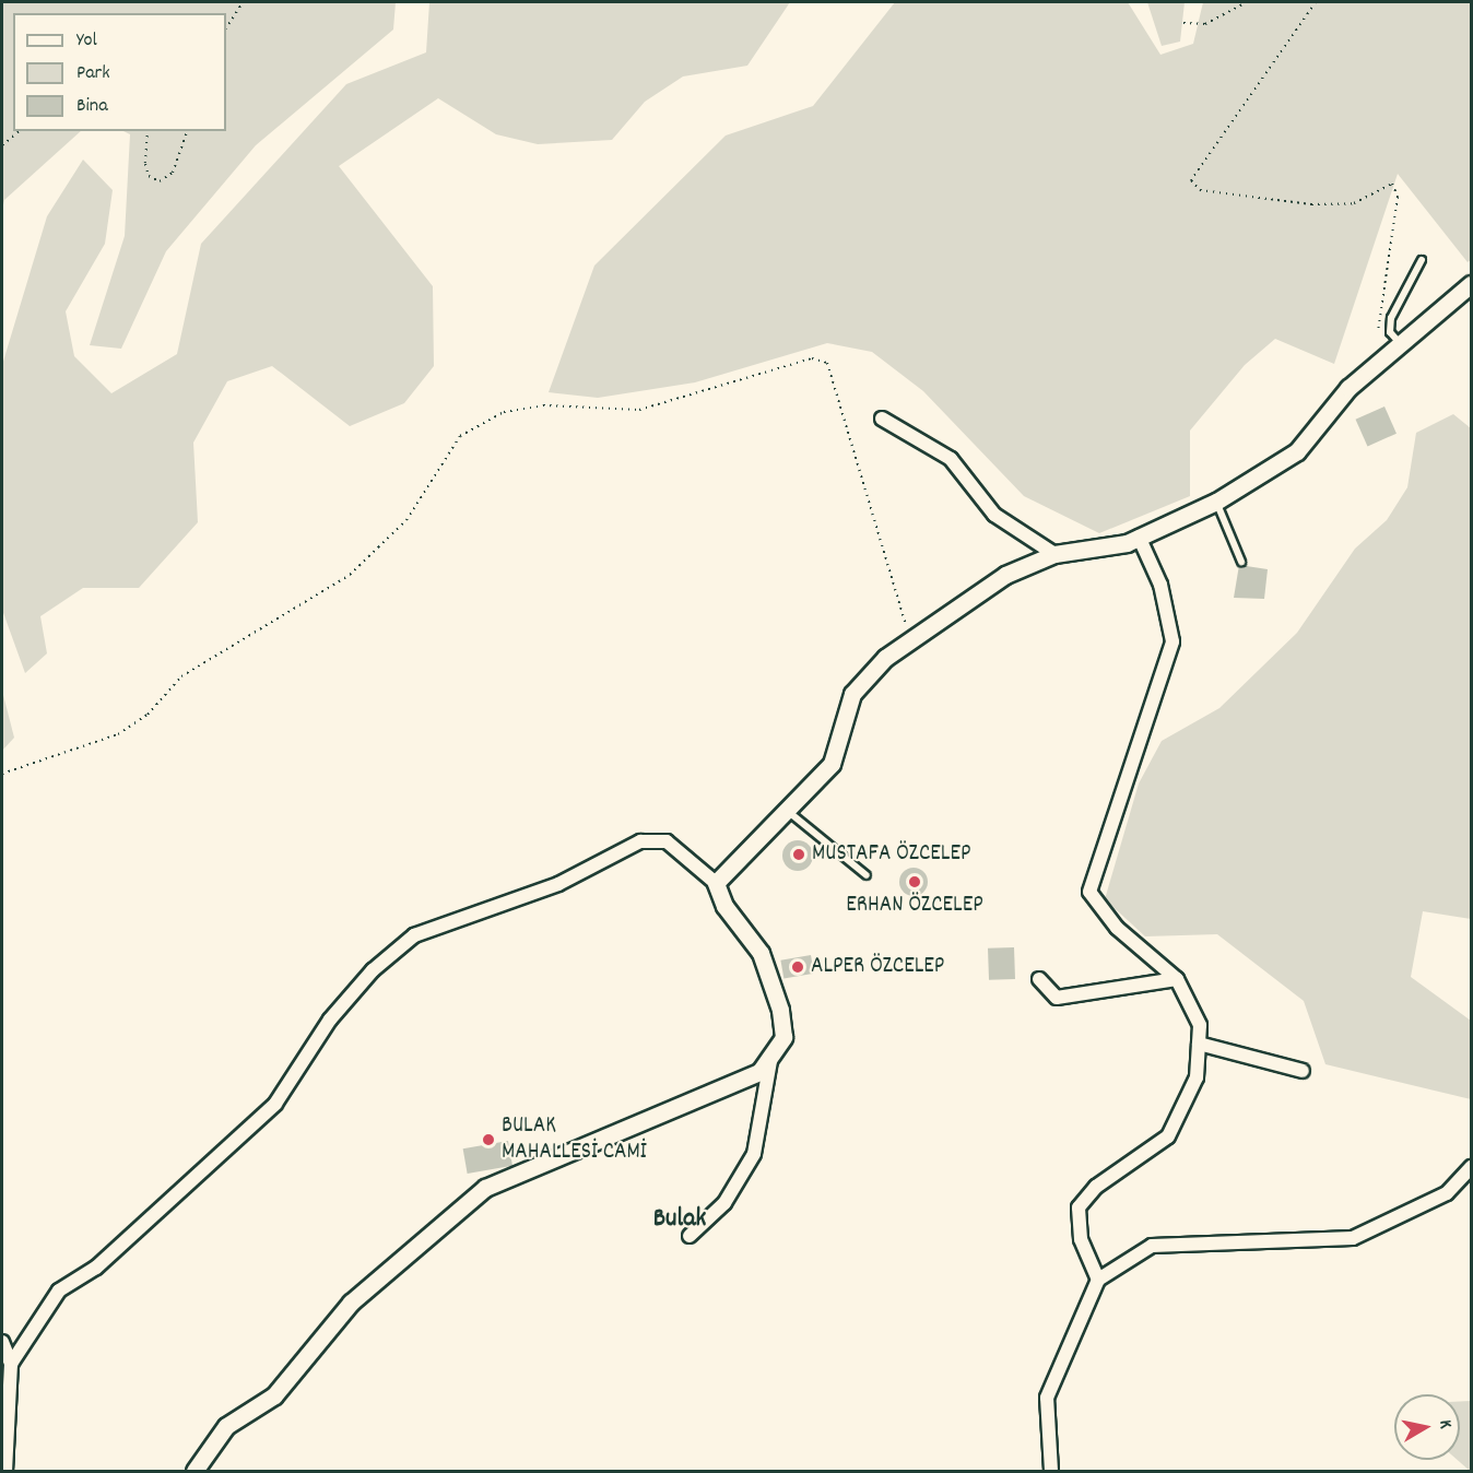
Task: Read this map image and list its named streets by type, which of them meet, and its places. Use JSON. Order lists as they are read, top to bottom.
{
  "districts": ["Bulak"],
  "places": [
    "MUSTAFA ÖZCELEP",
    "ERHAN ÖZCELEP",
    "ALPER ÖZCELEP",
    "BULAK MAHALLESİ CAMİ"
  ],
  "legend": ["Yol", "Park", "Bina"],
  "north": "right"
}
